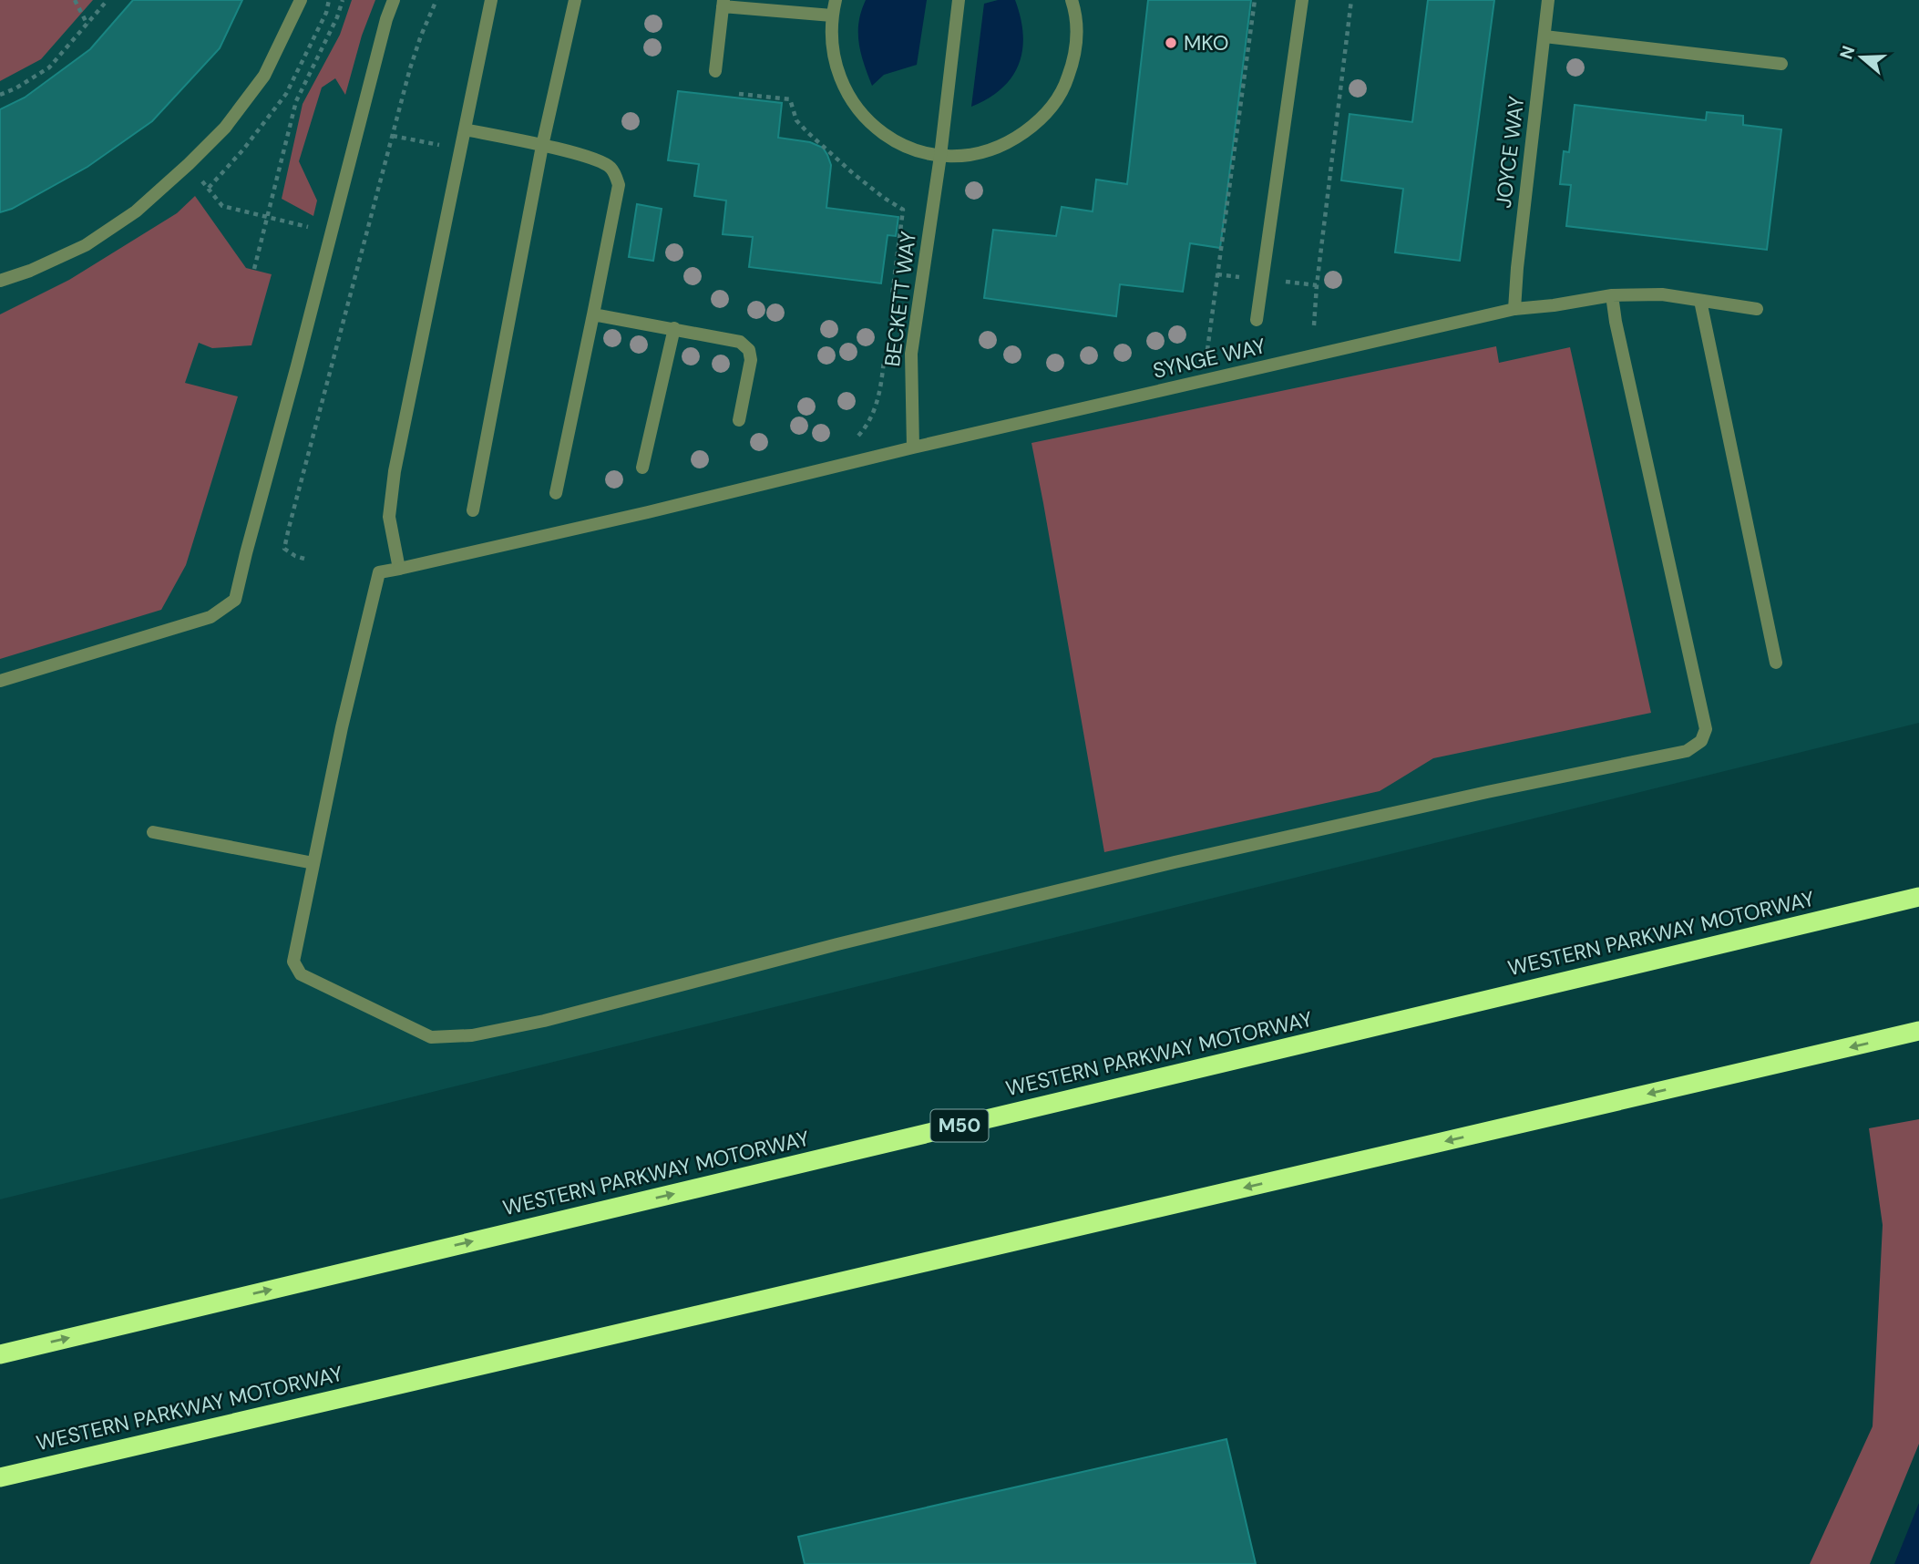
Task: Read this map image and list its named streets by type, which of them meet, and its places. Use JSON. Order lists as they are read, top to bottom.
{
  "streets": {
    "highway": ["WESTERN PARKWAY MOTORWAY", "M50"],
    "street": ["JOYCE WAY", "BECKETT WAY", "SYNGE WAY"]
  },
  "crossings": [
    ["JOYCE WAY", "SYNGE WAY"],
    ["BECKETT WAY", "SYNGE WAY"]
  ],
  "places": ["MKO"],
  "north": "left"
}
